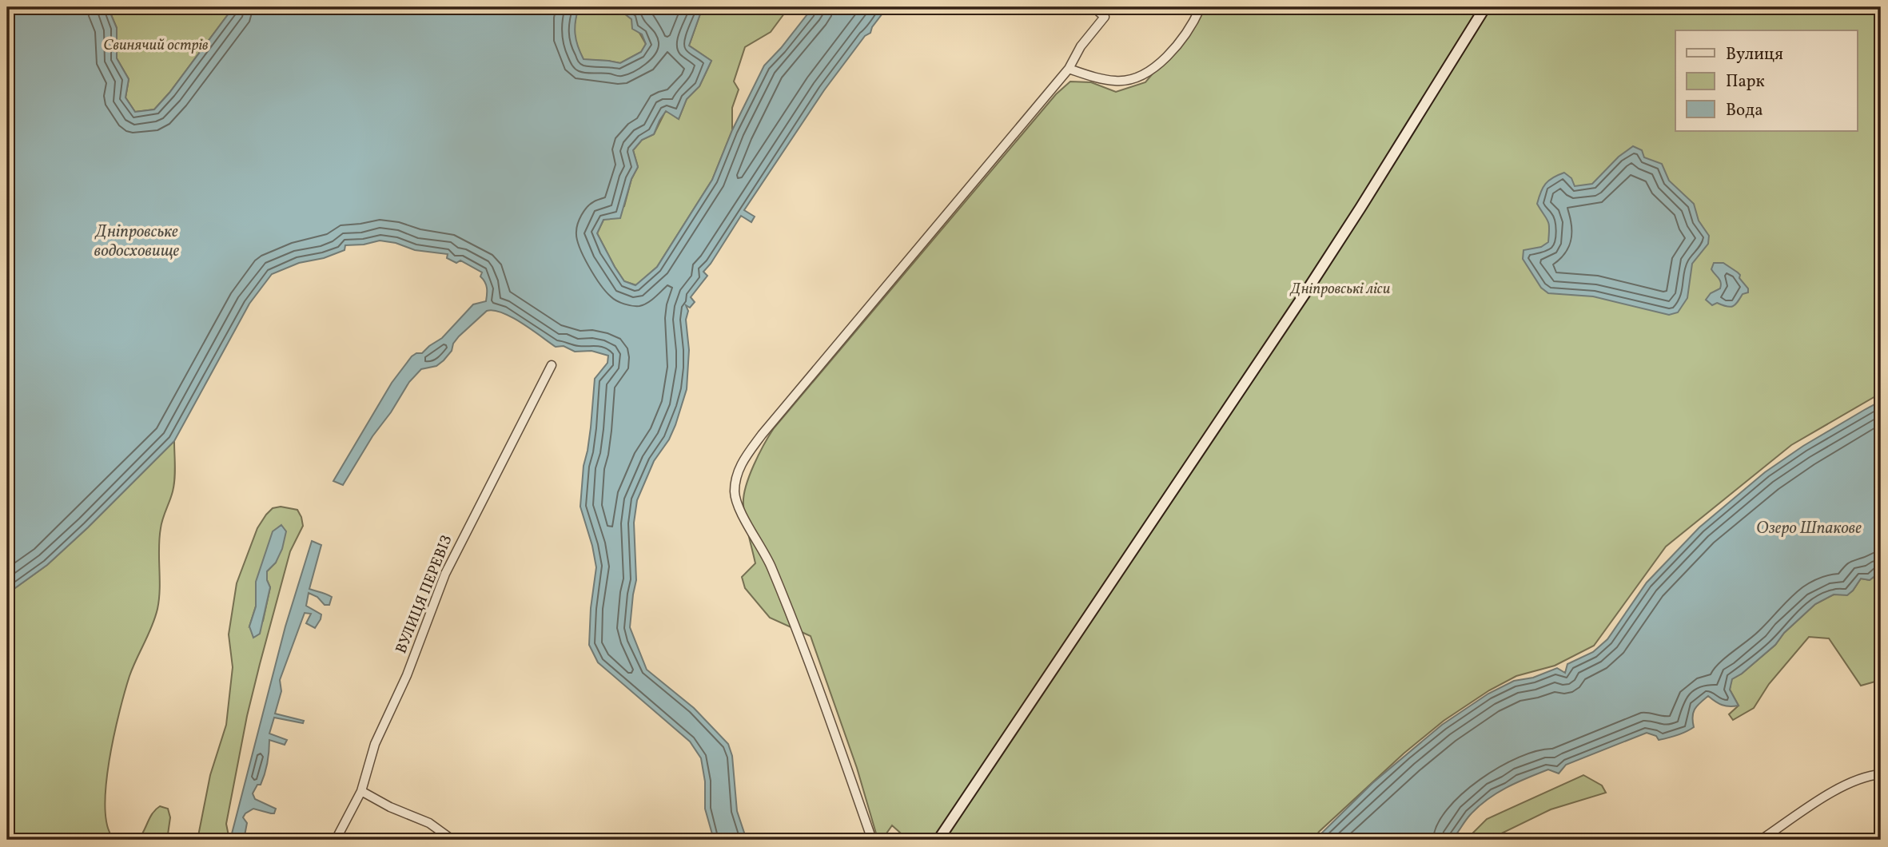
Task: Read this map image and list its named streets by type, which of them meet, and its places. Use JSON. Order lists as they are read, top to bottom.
{
  "streets": {
    "street": ["ВУЛИЦЯ ПЕРЕВІЗ"]
  },
  "water": ["Дніпровське водосховище", "Озеро Шпакове"],
  "parks": ["Свинячий острів", "Дніпровські ліси"],
  "legend": ["Вулиця", "Парк", "Вода"]
}
